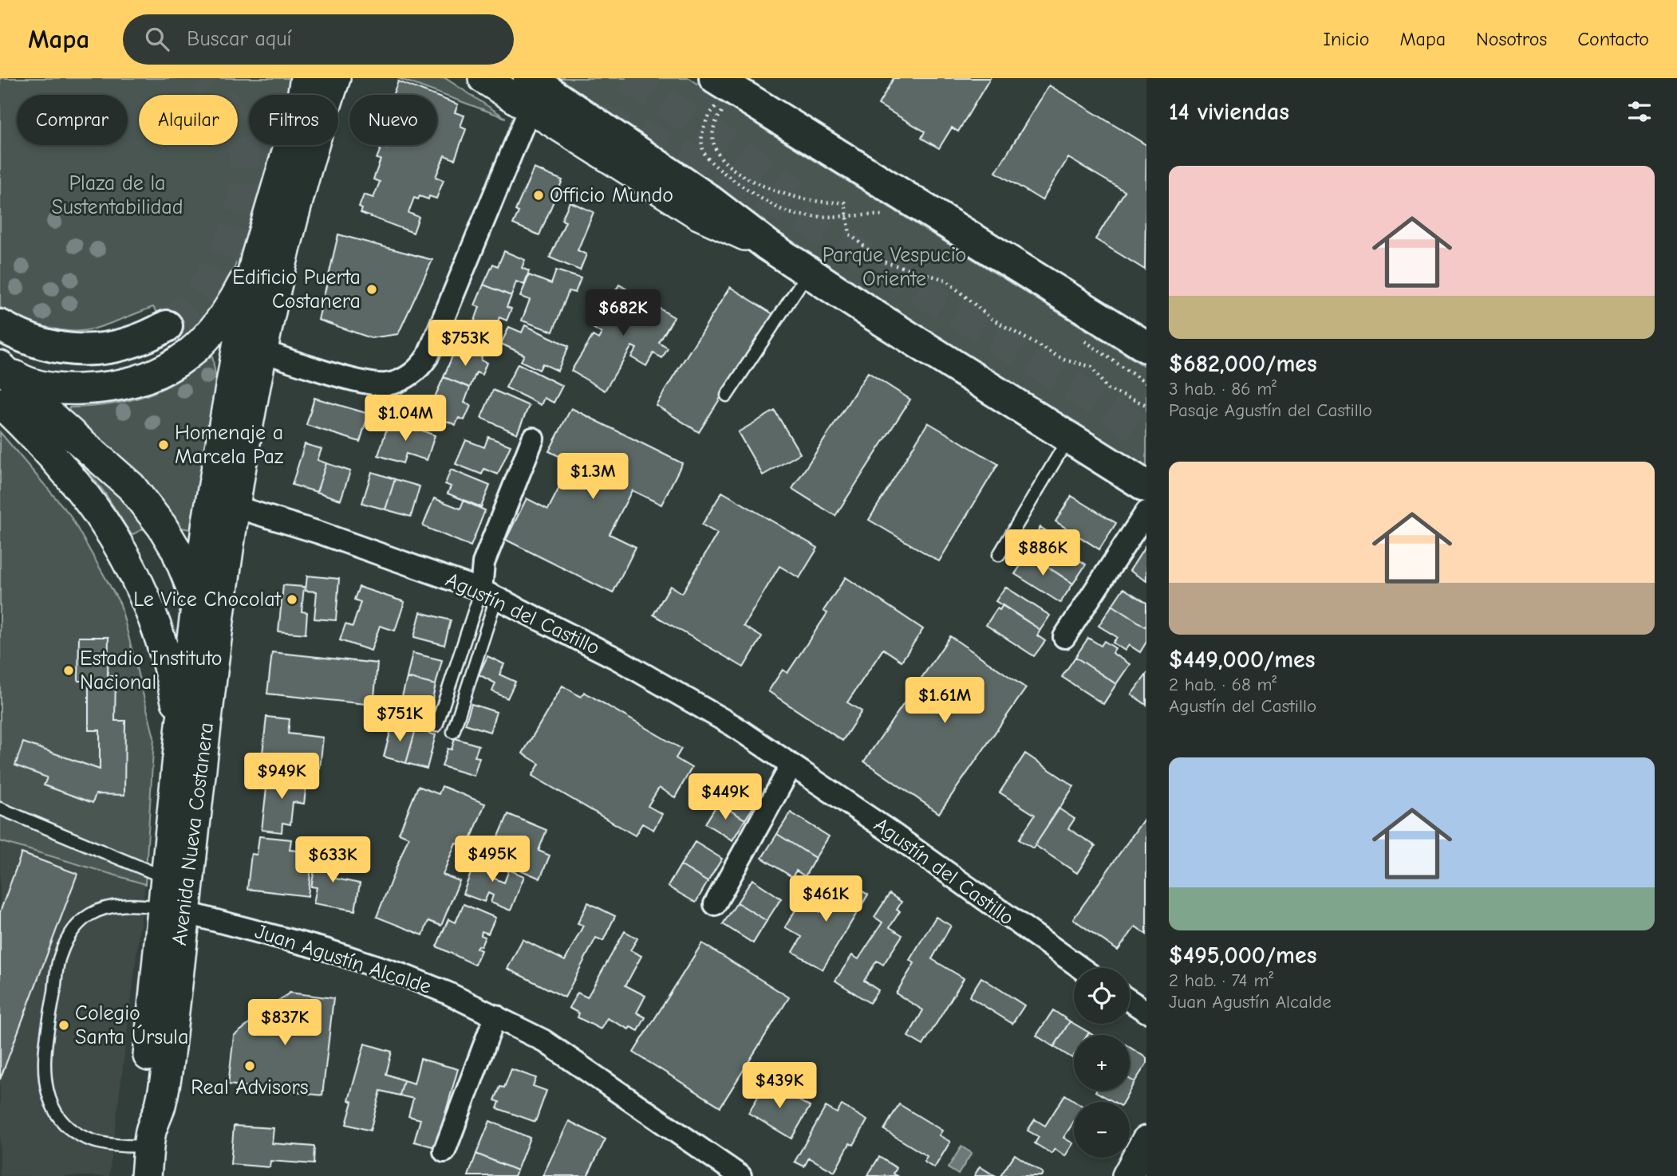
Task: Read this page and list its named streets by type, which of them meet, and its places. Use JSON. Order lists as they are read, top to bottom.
{
  "streets": {
    "main road": ["Avenida Nueva Costanera"],
    "street": ["Agustín del Castillo", "Juan Agustín Alcalde"]
  },
  "crossings": [
    ["Agustín del Castillo", "Avenida Nueva Costanera"],
    ["Avenida Nueva Costanera", "Juan Agustín Alcalde"]
  ],
  "parks": ["Plaza de la Sustentabilidad", "Parque Vespucio Oriente"],
  "places": [
    "Officio Mundo",
    "Edificio Puerta Costanera",
    "Homenaje a Marcela Paz",
    "Le Vice Chocolat",
    "Estadio Instituto Nacional",
    "Colegio Santa Úrsula",
    "Real Advisors"
  ],
  "page": {
    "header": "Mapa",
    "search": "Buscar aquí",
    "nav": [
      "Inicio",
      "Mapa",
      "Nosotros",
      "Contacto"
    ],
    "heading": "14 viviendas",
    "chip": [
      "Comprar",
      "Alquilar",
      "Filtros",
      "Nuevo"
    ],
    "list": [
      {
        "name": "$682,000/mes",
        "note": "3 hab. · 86 m² · Pasaje Agustín del Castillo"
      },
      {
        "name": "$449,000/mes",
        "note": "2 hab. · 68 m² · Agustín del Castillo"
      },
      {
        "name": "$495,000/mes",
        "note": "2 hab. · 74 m² · Juan Agustín Alcalde"
      }
    ],
    "price": [
      "$682K",
      "$753K",
      "$1.04M",
      "$1.3M",
      "$886K",
      "$1.61M",
      "$751K",
      "$949K",
      "$449K",
      "$495K",
      "$633K",
      "$461K",
      "$837K",
      "$439K"
    ],
    "map_buttons": ["+", "−"]
  }
}
